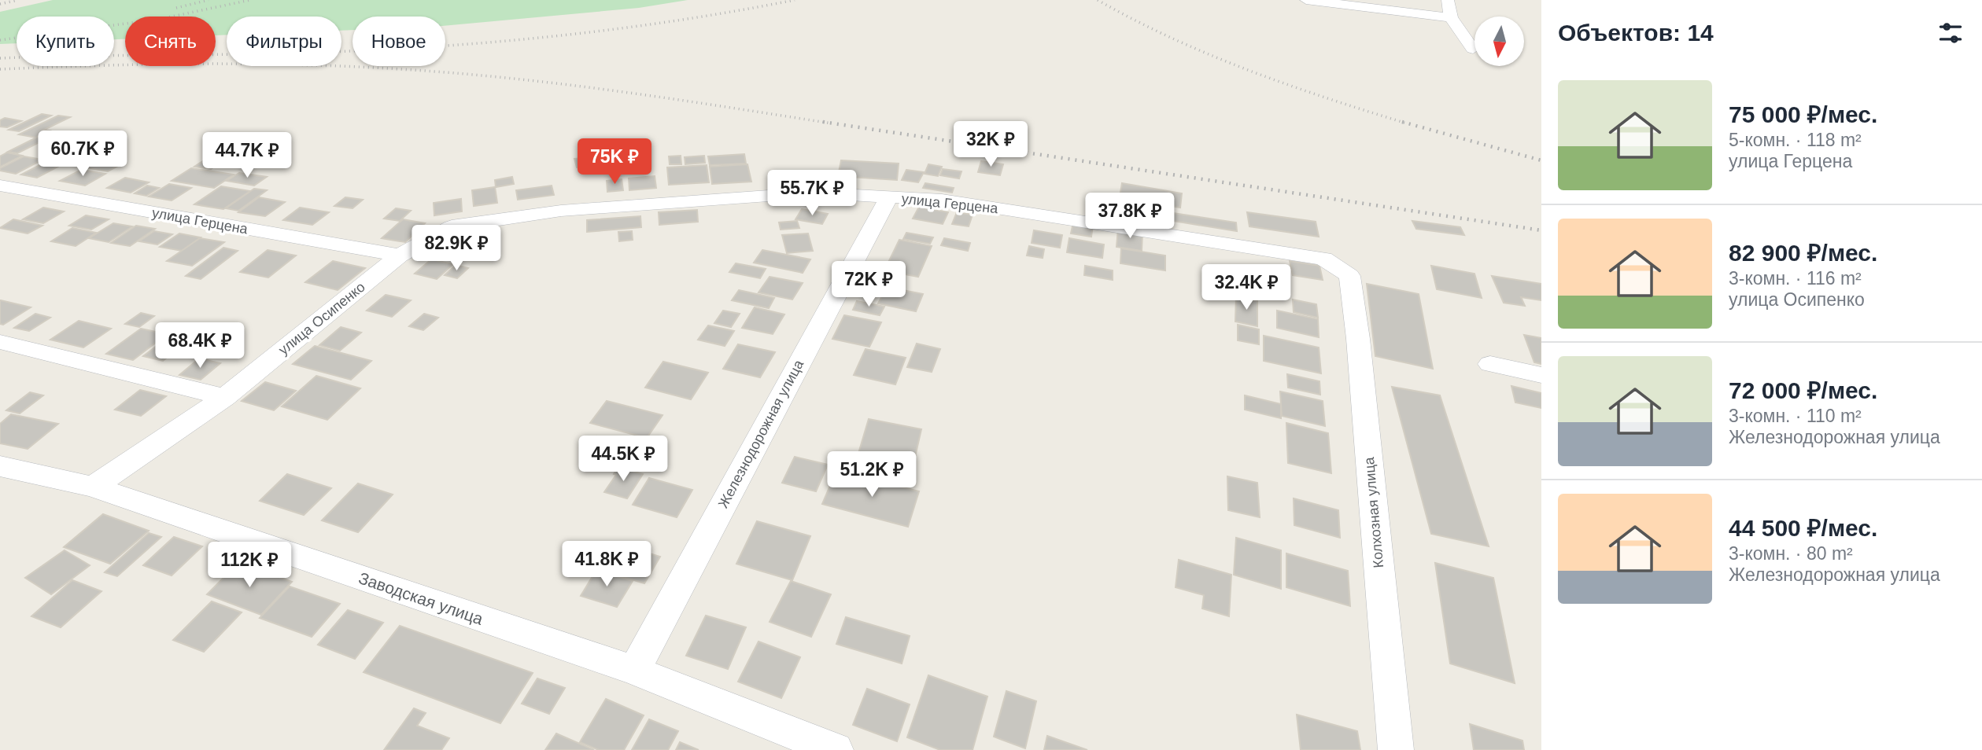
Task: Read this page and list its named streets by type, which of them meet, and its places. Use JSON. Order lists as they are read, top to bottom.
{
  "streets": {
    "street": [
      "улица Герцена",
      "улица Осипенко",
      "Железнодорожная улица",
      "Колхозная улица",
      "Заводская улица"
    ]
  },
  "crossings": [
    ["улица Герцена", "улица Осипенко"],
    ["улица Герцена", "Железнодорожная улица"],
    ["улица Герцена", "Колхозная улица"],
    ["улица Осипенко", "Заводская улица"],
    ["Железнодорожная улица", "Заводская улица"]
  ],
  "north": "bottom",
  "page": {
    "heading": "Объектов: 14",
    "chip": [
      "Купить",
      "Снять",
      "Фильтры",
      "Новое"
    ],
    "list": [
      {
        "name": "75 000 ₽/мес.",
        "note": "5-комн. · 118 m² · улица Герцена"
      },
      {
        "name": "82 900 ₽/мес.",
        "note": "3-комн. · 116 m² · улица Осипенко"
      },
      {
        "name": "72 000 ₽/мес.",
        "note": "3-комн. · 110 m² · Железнодорожная улица"
      },
      {
        "name": "44 500 ₽/мес.",
        "note": "3-комн. · 80 m² · Железнодорожная улица"
      }
    ],
    "price": [
      "32K ₽",
      "60.7K ₽",
      "44.7K ₽",
      "75K ₽",
      "55.7K ₽",
      "37.8K ₽",
      "82.9K ₽",
      "72K ₽",
      "32.4K ₽",
      "68.4K ₽",
      "44.5K ₽",
      "51.2K ₽",
      "41.8K ₽",
      "112K ₽"
    ]
  }
}
